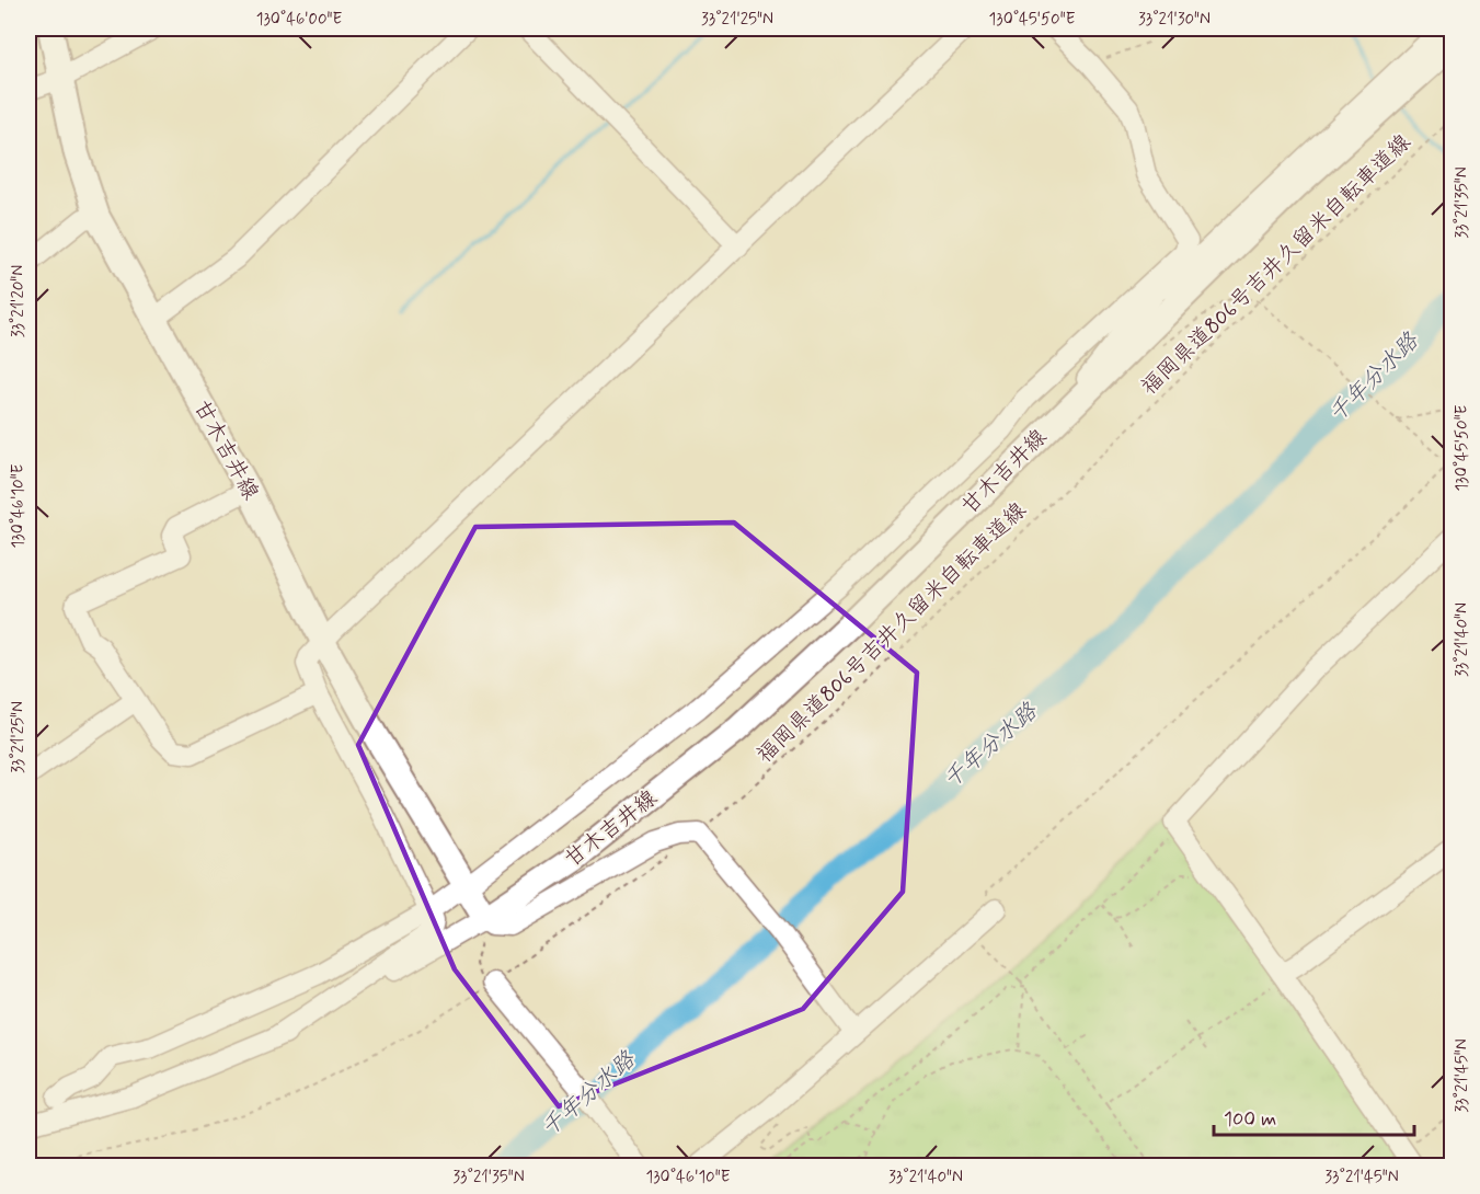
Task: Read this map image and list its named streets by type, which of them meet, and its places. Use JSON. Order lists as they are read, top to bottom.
{
  "streets": {
    "main road": ["甘木吉井線"],
    "path": ["福岡県道806号吉井久留米自転車道線"]
  },
  "water": ["千年分水路"],
  "scale_bar": "100 m",
  "coordinates": [
    "130°46'00\"E",
    "33°21'25\"N",
    "130°45'50\"E",
    "33°21'30\"N",
    "33°21'35\"N",
    "33°21'20\"N",
    "130°46'10\"E",
    "33°21'40\"N",
    "33°21'45\"N"
  ]
}
